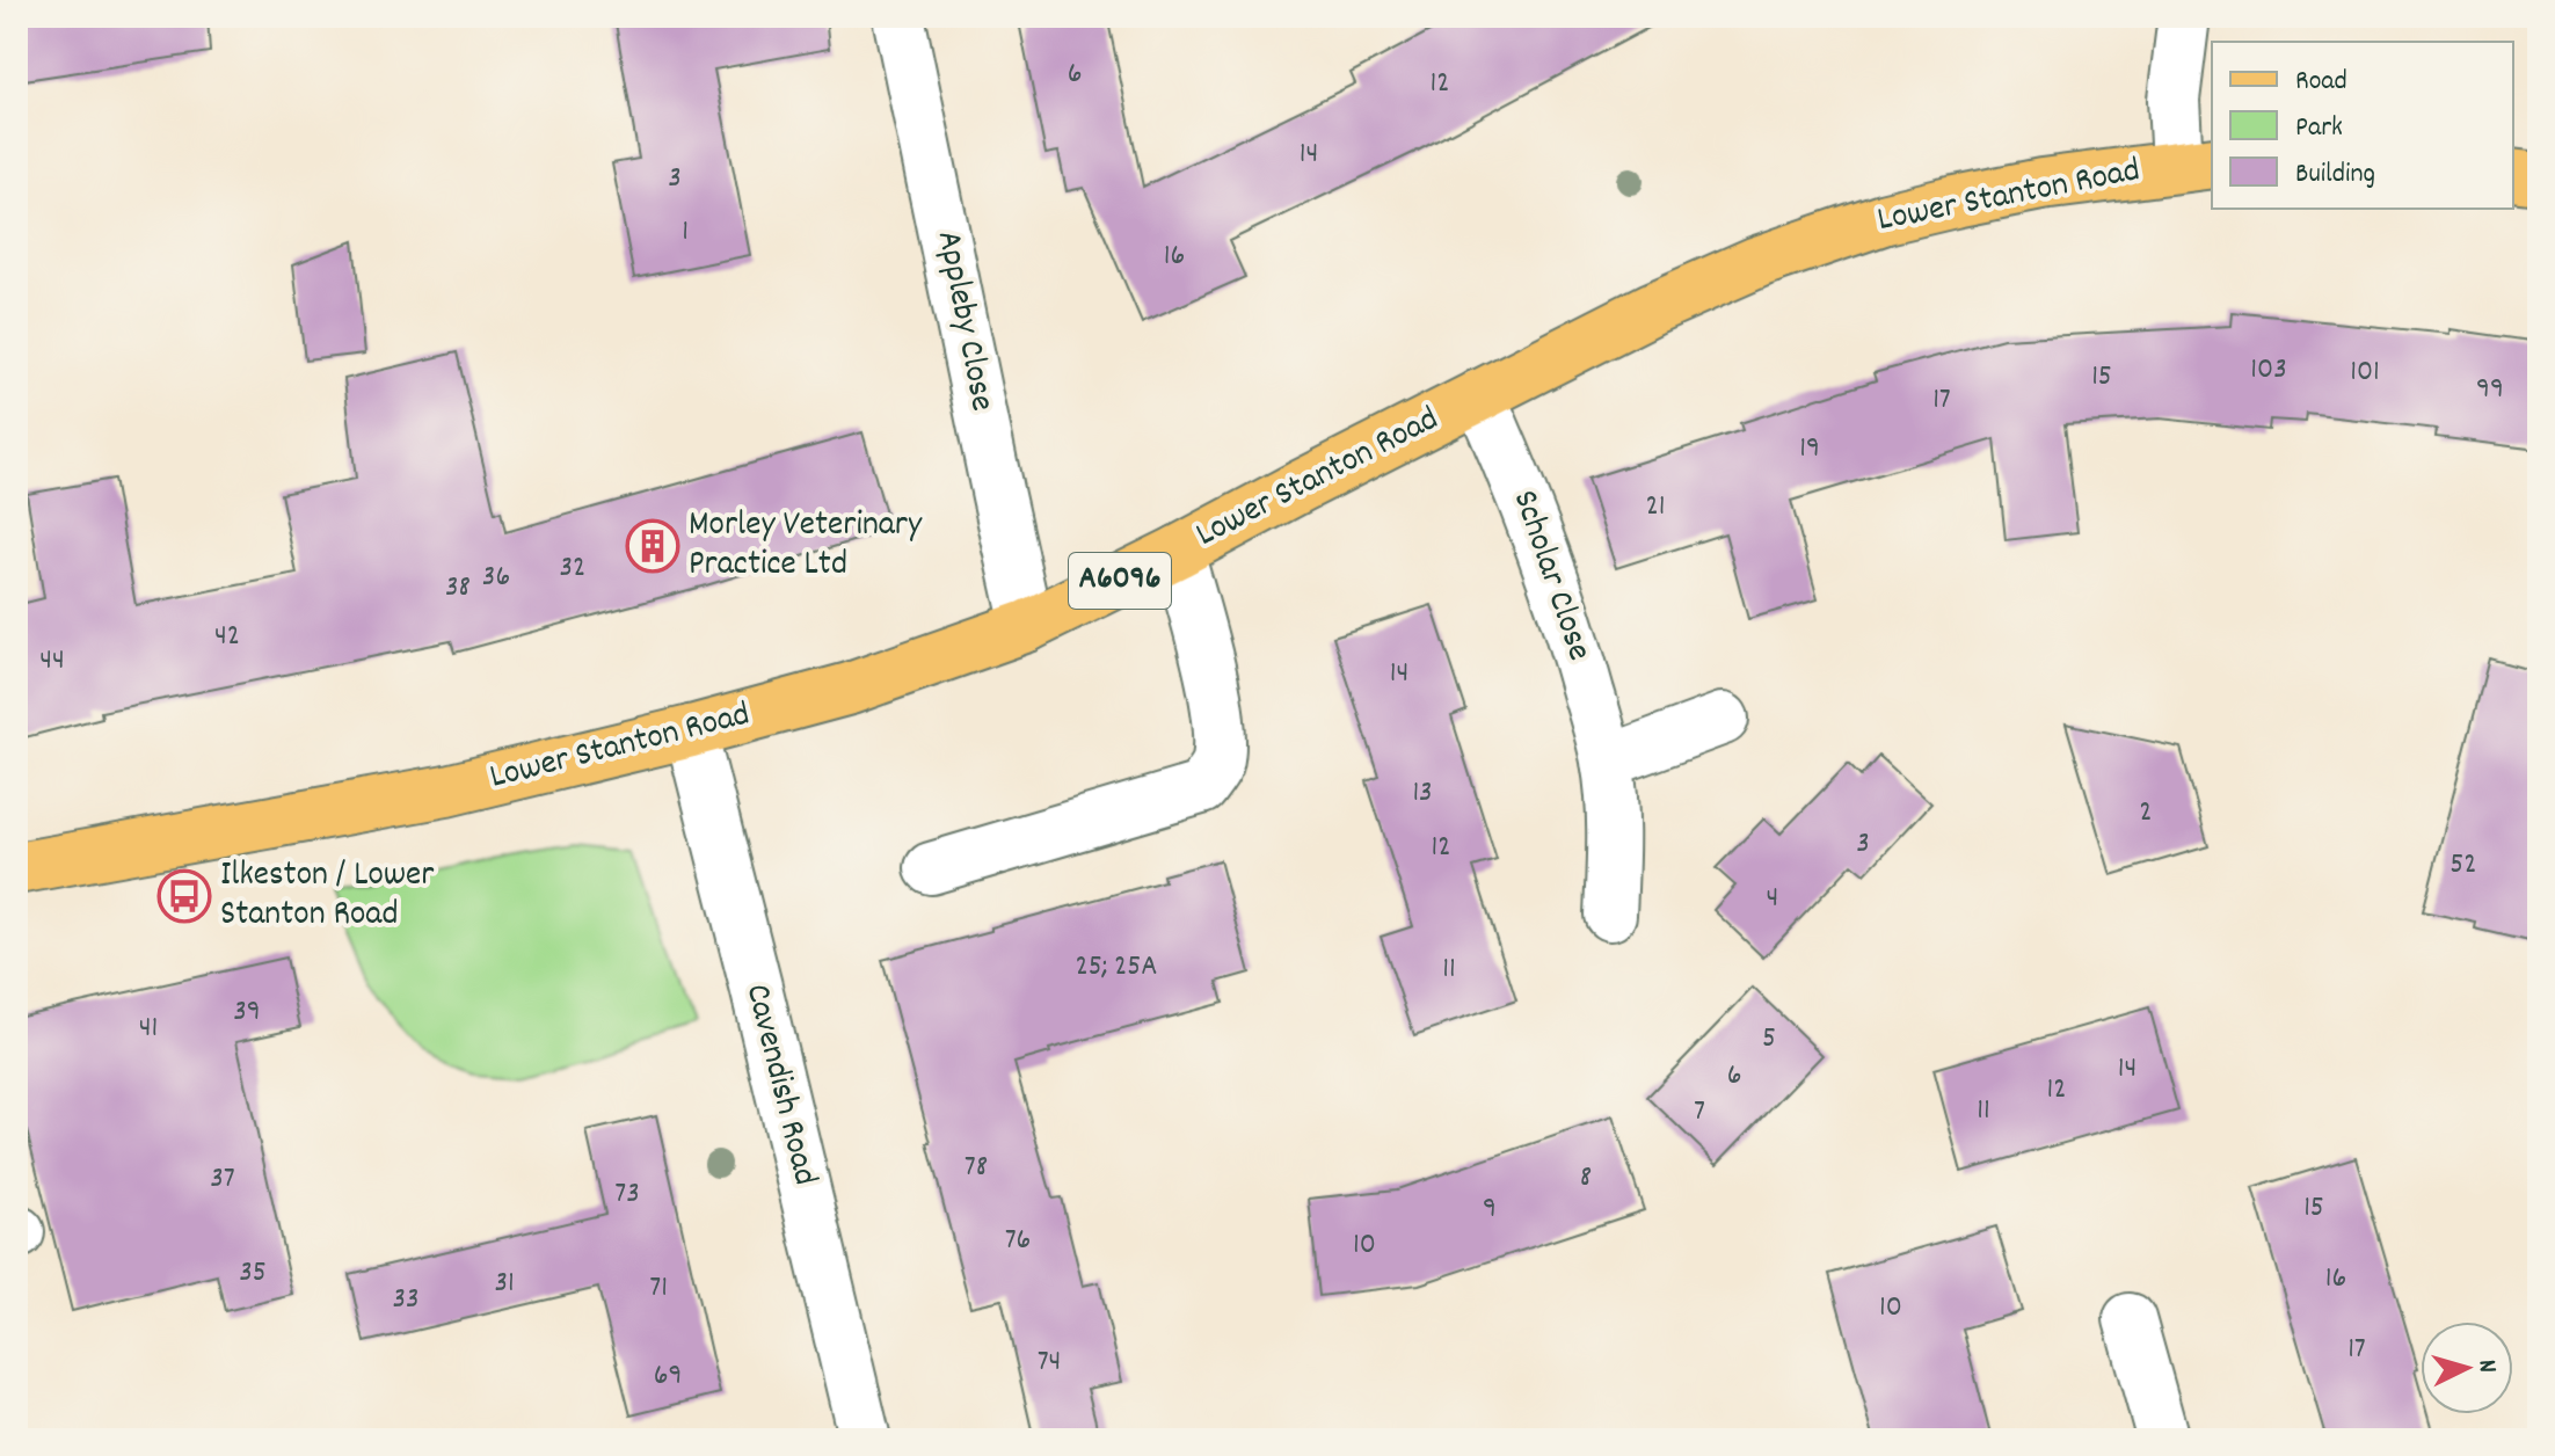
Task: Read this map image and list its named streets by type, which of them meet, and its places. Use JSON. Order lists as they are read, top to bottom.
{
  "streets": {
    "main road": ["Lower Stanton Road", "A6096"],
    "street": ["Appleby Close", "Scholar Close", "Cavendish Road"]
  },
  "crossings": [
    ["Lower Stanton Road", "Appleby Close"],
    ["Lower Stanton Road", "Scholar Close"],
    ["Lower Stanton Road", "Cavendish Road"]
  ],
  "places": {
    "building": ["Morley Veterinary Practice Ltd"],
    "bus stop": ["Ilkeston / Lower Stanton Road"]
  },
  "house_numbers": [
    "6",
    "12",
    "14",
    "3",
    "1",
    "16",
    "103",
    "101",
    "15",
    "99",
    "17",
    "19",
    "21",
    "32",
    "36",
    "38",
    "42",
    "44",
    "14",
    "13",
    "2",
    "3",
    "12",
    "52",
    "4",
    "25; 25A",
    "11",
    "39",
    "41",
    "5",
    "14",
    "6",
    "12",
    "11",
    "7",
    "78",
    "8",
    "37",
    "73",
    "15",
    "9",
    "76",
    "10",
    "35",
    "16",
    "31",
    "71",
    "33",
    "10",
    "17",
    "74",
    "69"
  ],
  "legend": ["Road", "Park", "Building"],
  "north": "right"
}
